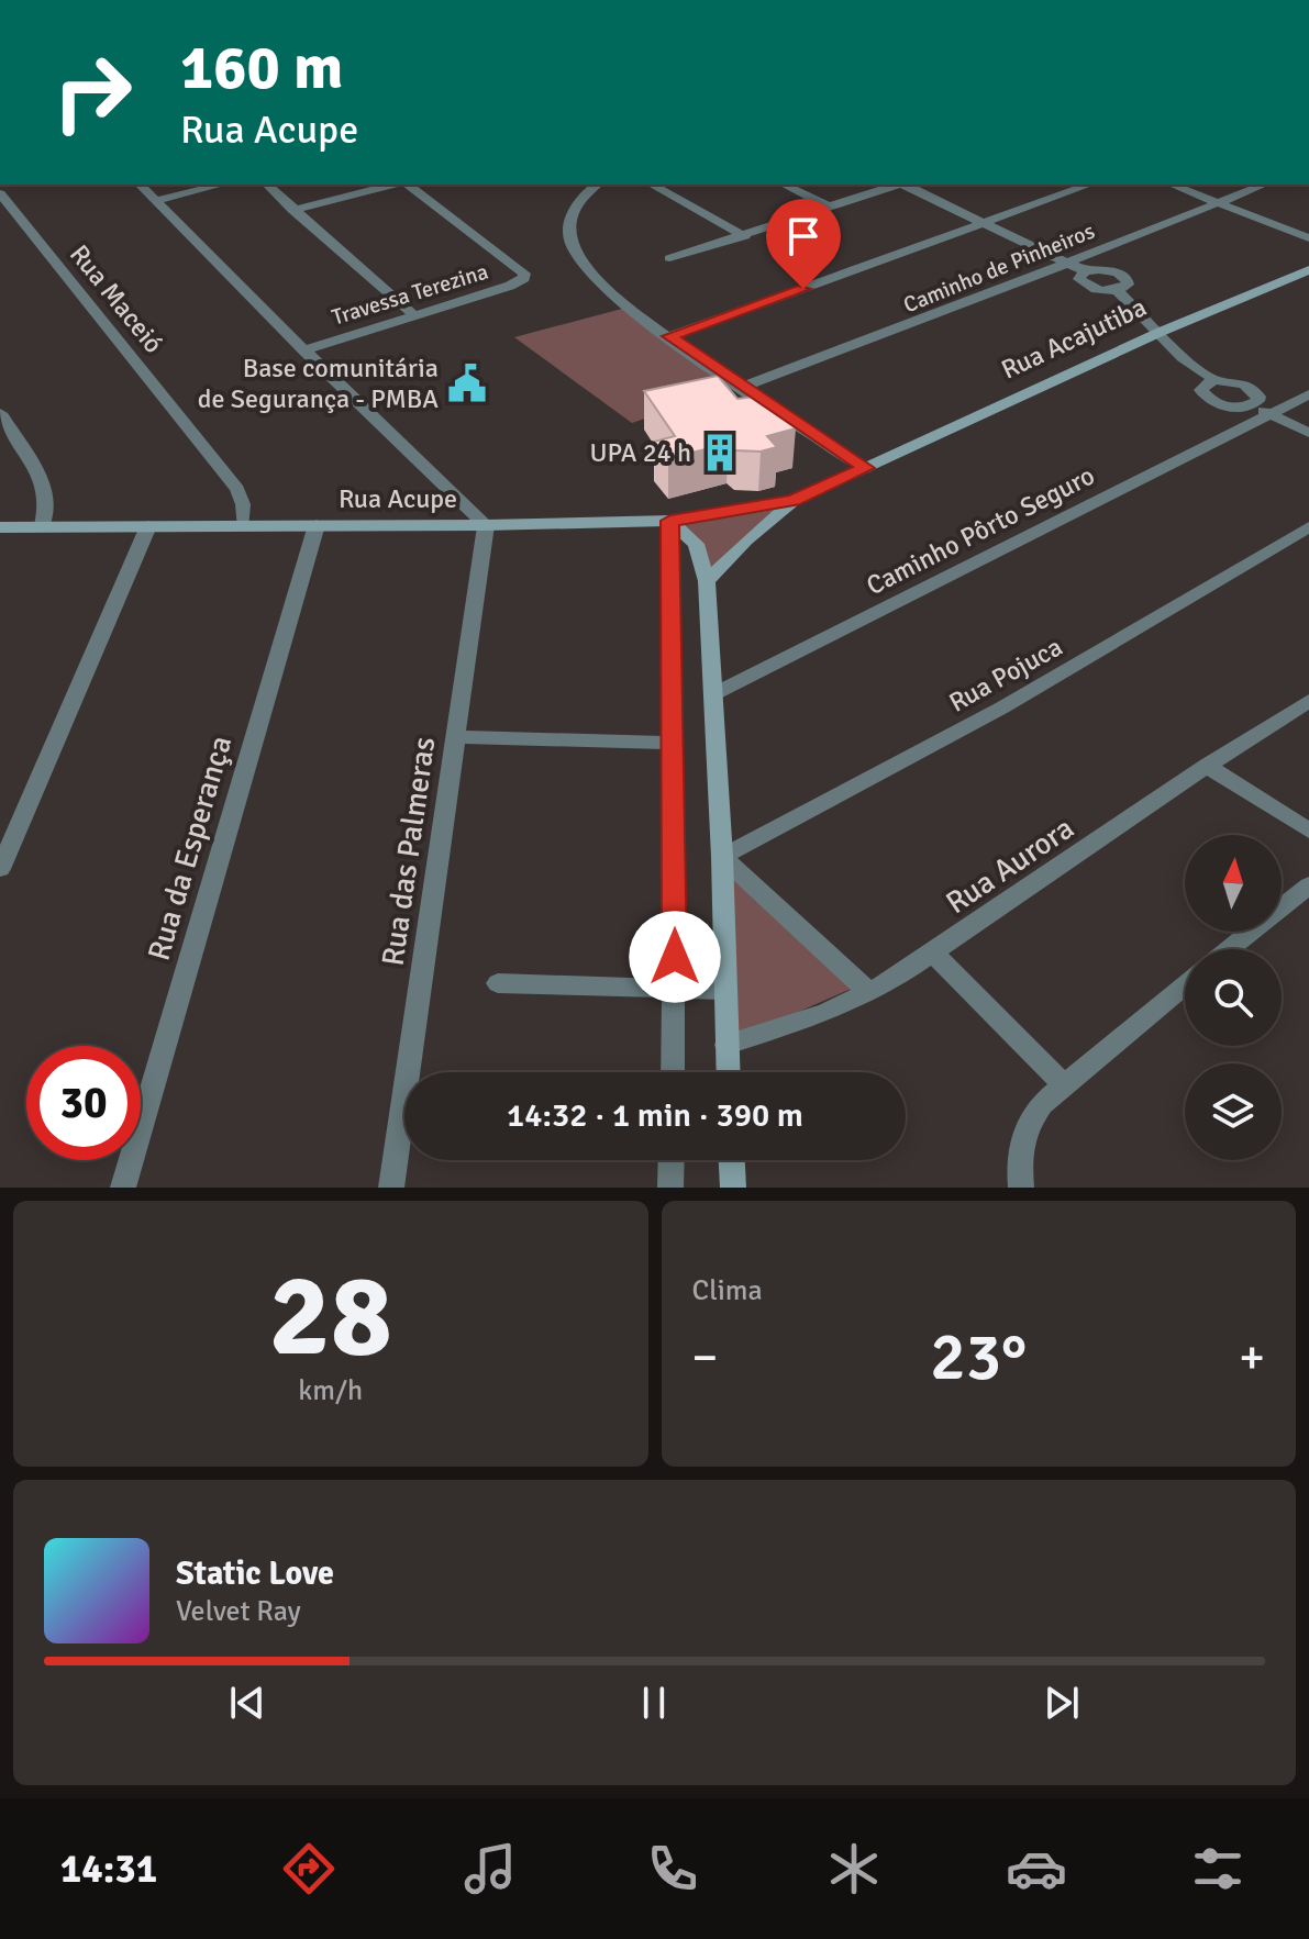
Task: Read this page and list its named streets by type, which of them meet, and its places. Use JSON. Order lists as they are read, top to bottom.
{
  "streets": {
    "street": [
      "Caminho de Pinheiros",
      "Travessa Terezina",
      "Rua Maceió",
      "Rua Acajutiba",
      "Rua Acupe",
      "Caminho Pôrto Seguro",
      "Rua Pojuca",
      "Rua da Esperança",
      "Rua das Palmeras",
      "Rua Aurora"
    ]
  },
  "crossings": [
    ["Rua Maceió", "Rua Acupe"],
    ["Rua Acajutiba", "Rua Acupe"],
    ["Rua Acupe", "Rua da Esperança"],
    ["Rua Acupe", "Rua das Palmeras"]
  ],
  "places": {
    "public building": ["Base comunitária de Segurança - PMBA"],
    "building": ["UPA 24 h"]
  },
  "north": "top",
  "page": {
    "turn": ["160 m", "Rua Acupe"],
    "limit": "30",
    "trip": "14:32 · 1 min · 390 m",
    "tile": [
      ["28", "km/h"],
      "Clima"
    ],
    "heat": ["−", "23°", "+"],
    "song": ["Static Love", "Velvet Ray"],
    "tabs": "14:31"
  }
}
